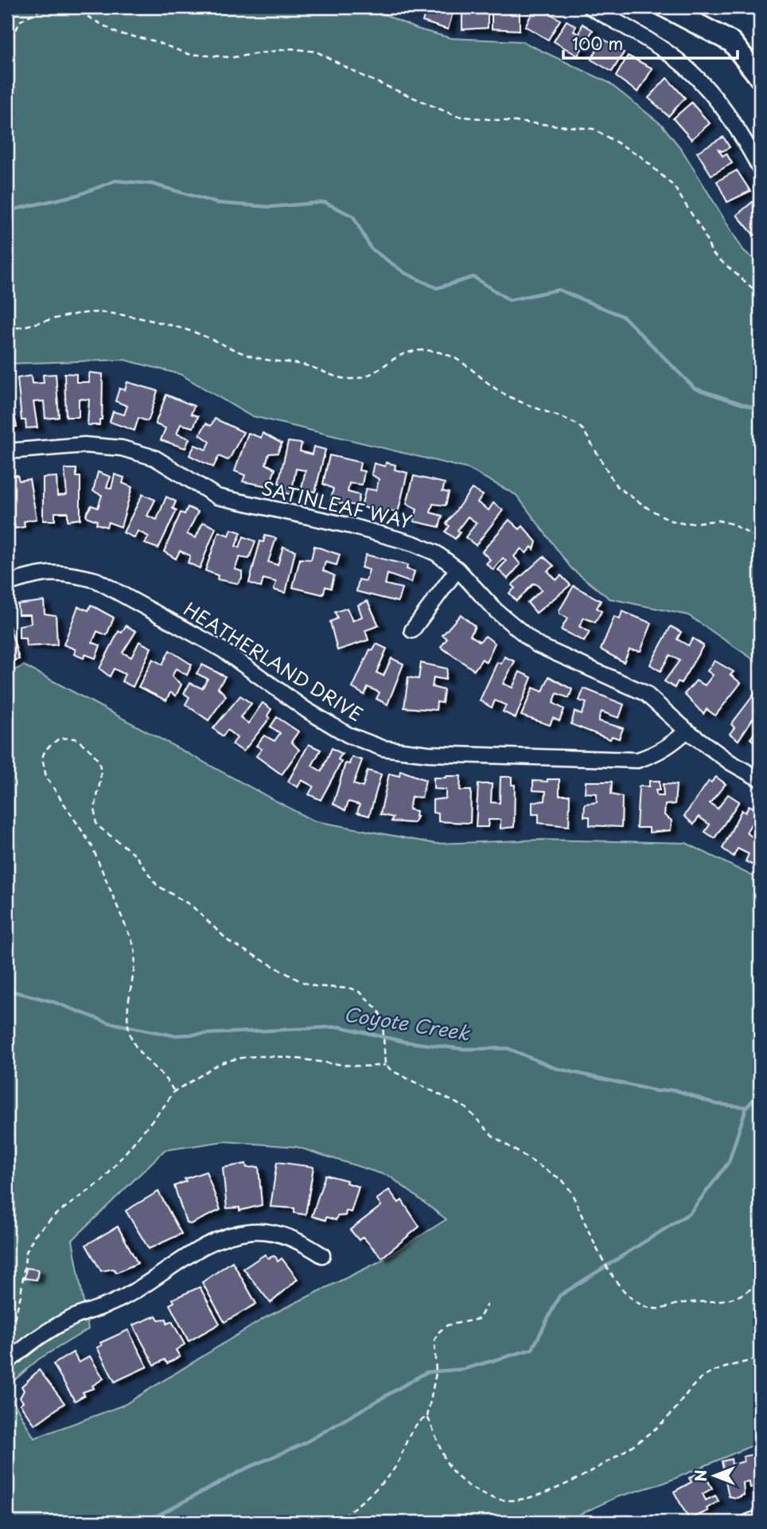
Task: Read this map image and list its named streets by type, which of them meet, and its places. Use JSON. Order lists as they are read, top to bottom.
{
  "streets": {
    "street": ["SATINLEAF WAY", "HEATHERLAND DRIVE"]
  },
  "crossings": [
    ["SATINLEAF WAY", "HEATHERLAND DRIVE"]
  ],
  "water": ["Coyote Creek"],
  "scale_bar": "100 m",
  "north": "left"
}
